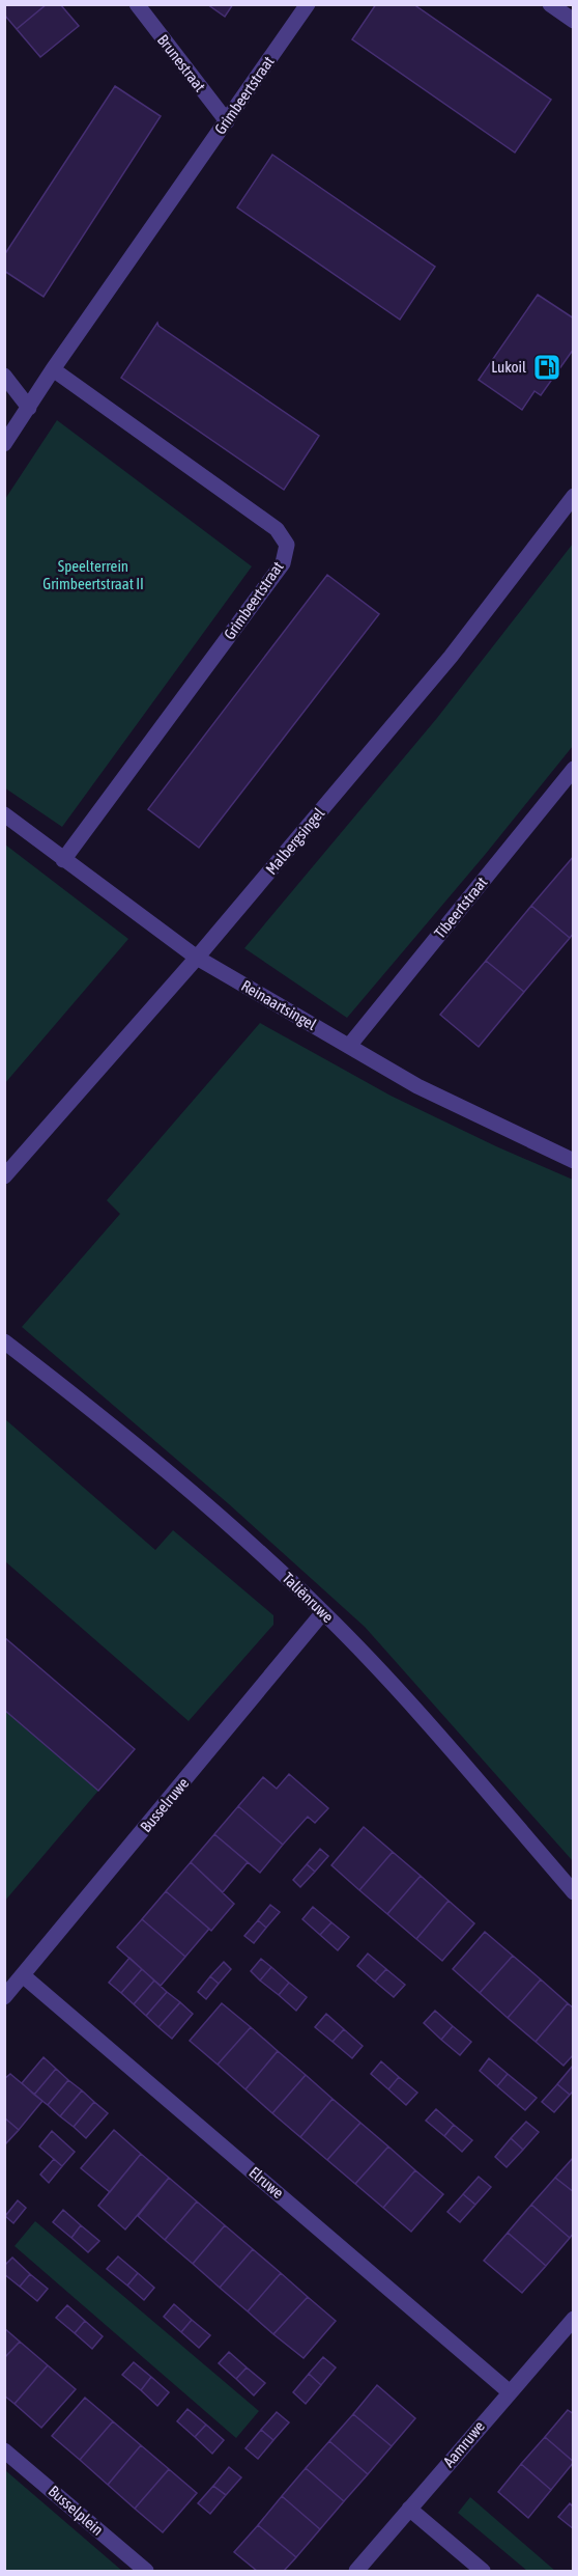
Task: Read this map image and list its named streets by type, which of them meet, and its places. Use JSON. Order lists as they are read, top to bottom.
{
  "streets": {
    "street": [
      "Brunestraat",
      "Grimbeertstraat",
      "Malbergsingel",
      "Tibeertstraat",
      "Reinaartsingel",
      "Taliënruwe",
      "Busselruwe",
      "Elruwe",
      "Aamruwe",
      "Busselplein"
    ]
  },
  "crossings": [
    ["Brunestraat", "Grimbeertstraat"],
    ["Grimbeertstraat", "Reinaartsingel"],
    ["Malbergsingel", "Reinaartsingel"],
    ["Tibeertstraat", "Reinaartsingel"],
    ["Taliënruwe", "Busselruwe"],
    ["Busselruwe", "Elruwe"],
    ["Elruwe", "Aamruwe"]
  ],
  "parks": ["Speelterrein Grimbeertstraat II"],
  "places": {
    "fuel station": ["Lukoil"]
  }
}
